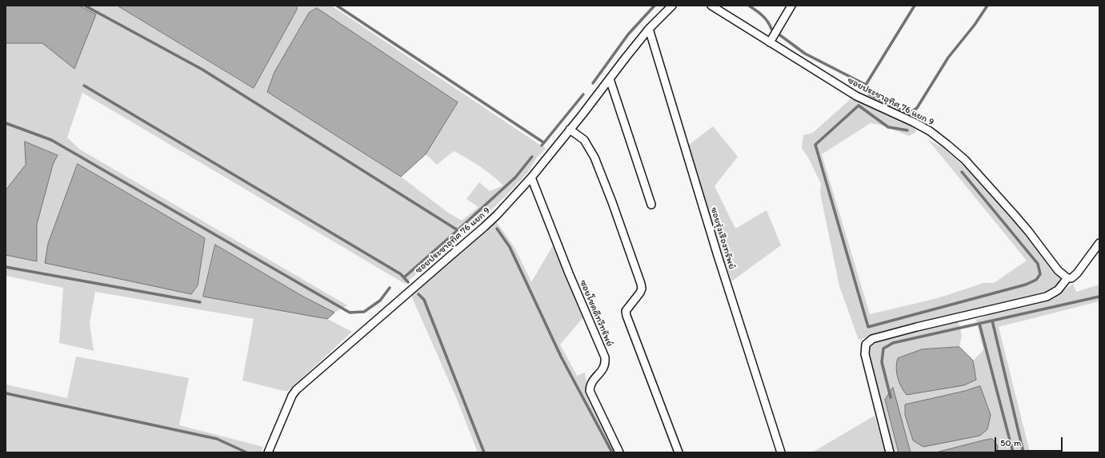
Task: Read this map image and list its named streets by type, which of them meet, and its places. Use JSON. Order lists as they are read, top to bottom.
{
  "streets": {
    "street": ["ซอยประชาอุทิศ 76 แยก 9", "ซอยรุ่งเรืองทรัพย์", "ซอยโชคดีทวีทรัพย์"]
  },
  "crossings": [
    ["ซอยประชาอุทิศ 76 แยก 9", "ซอยรุ่งเรืองทรัพย์"],
    ["ซอยประชาอุทิศ 76 แยก 9", "ซอยโชคดีทวีทรัพย์"]
  ],
  "scale_bar": "50 m"
}
